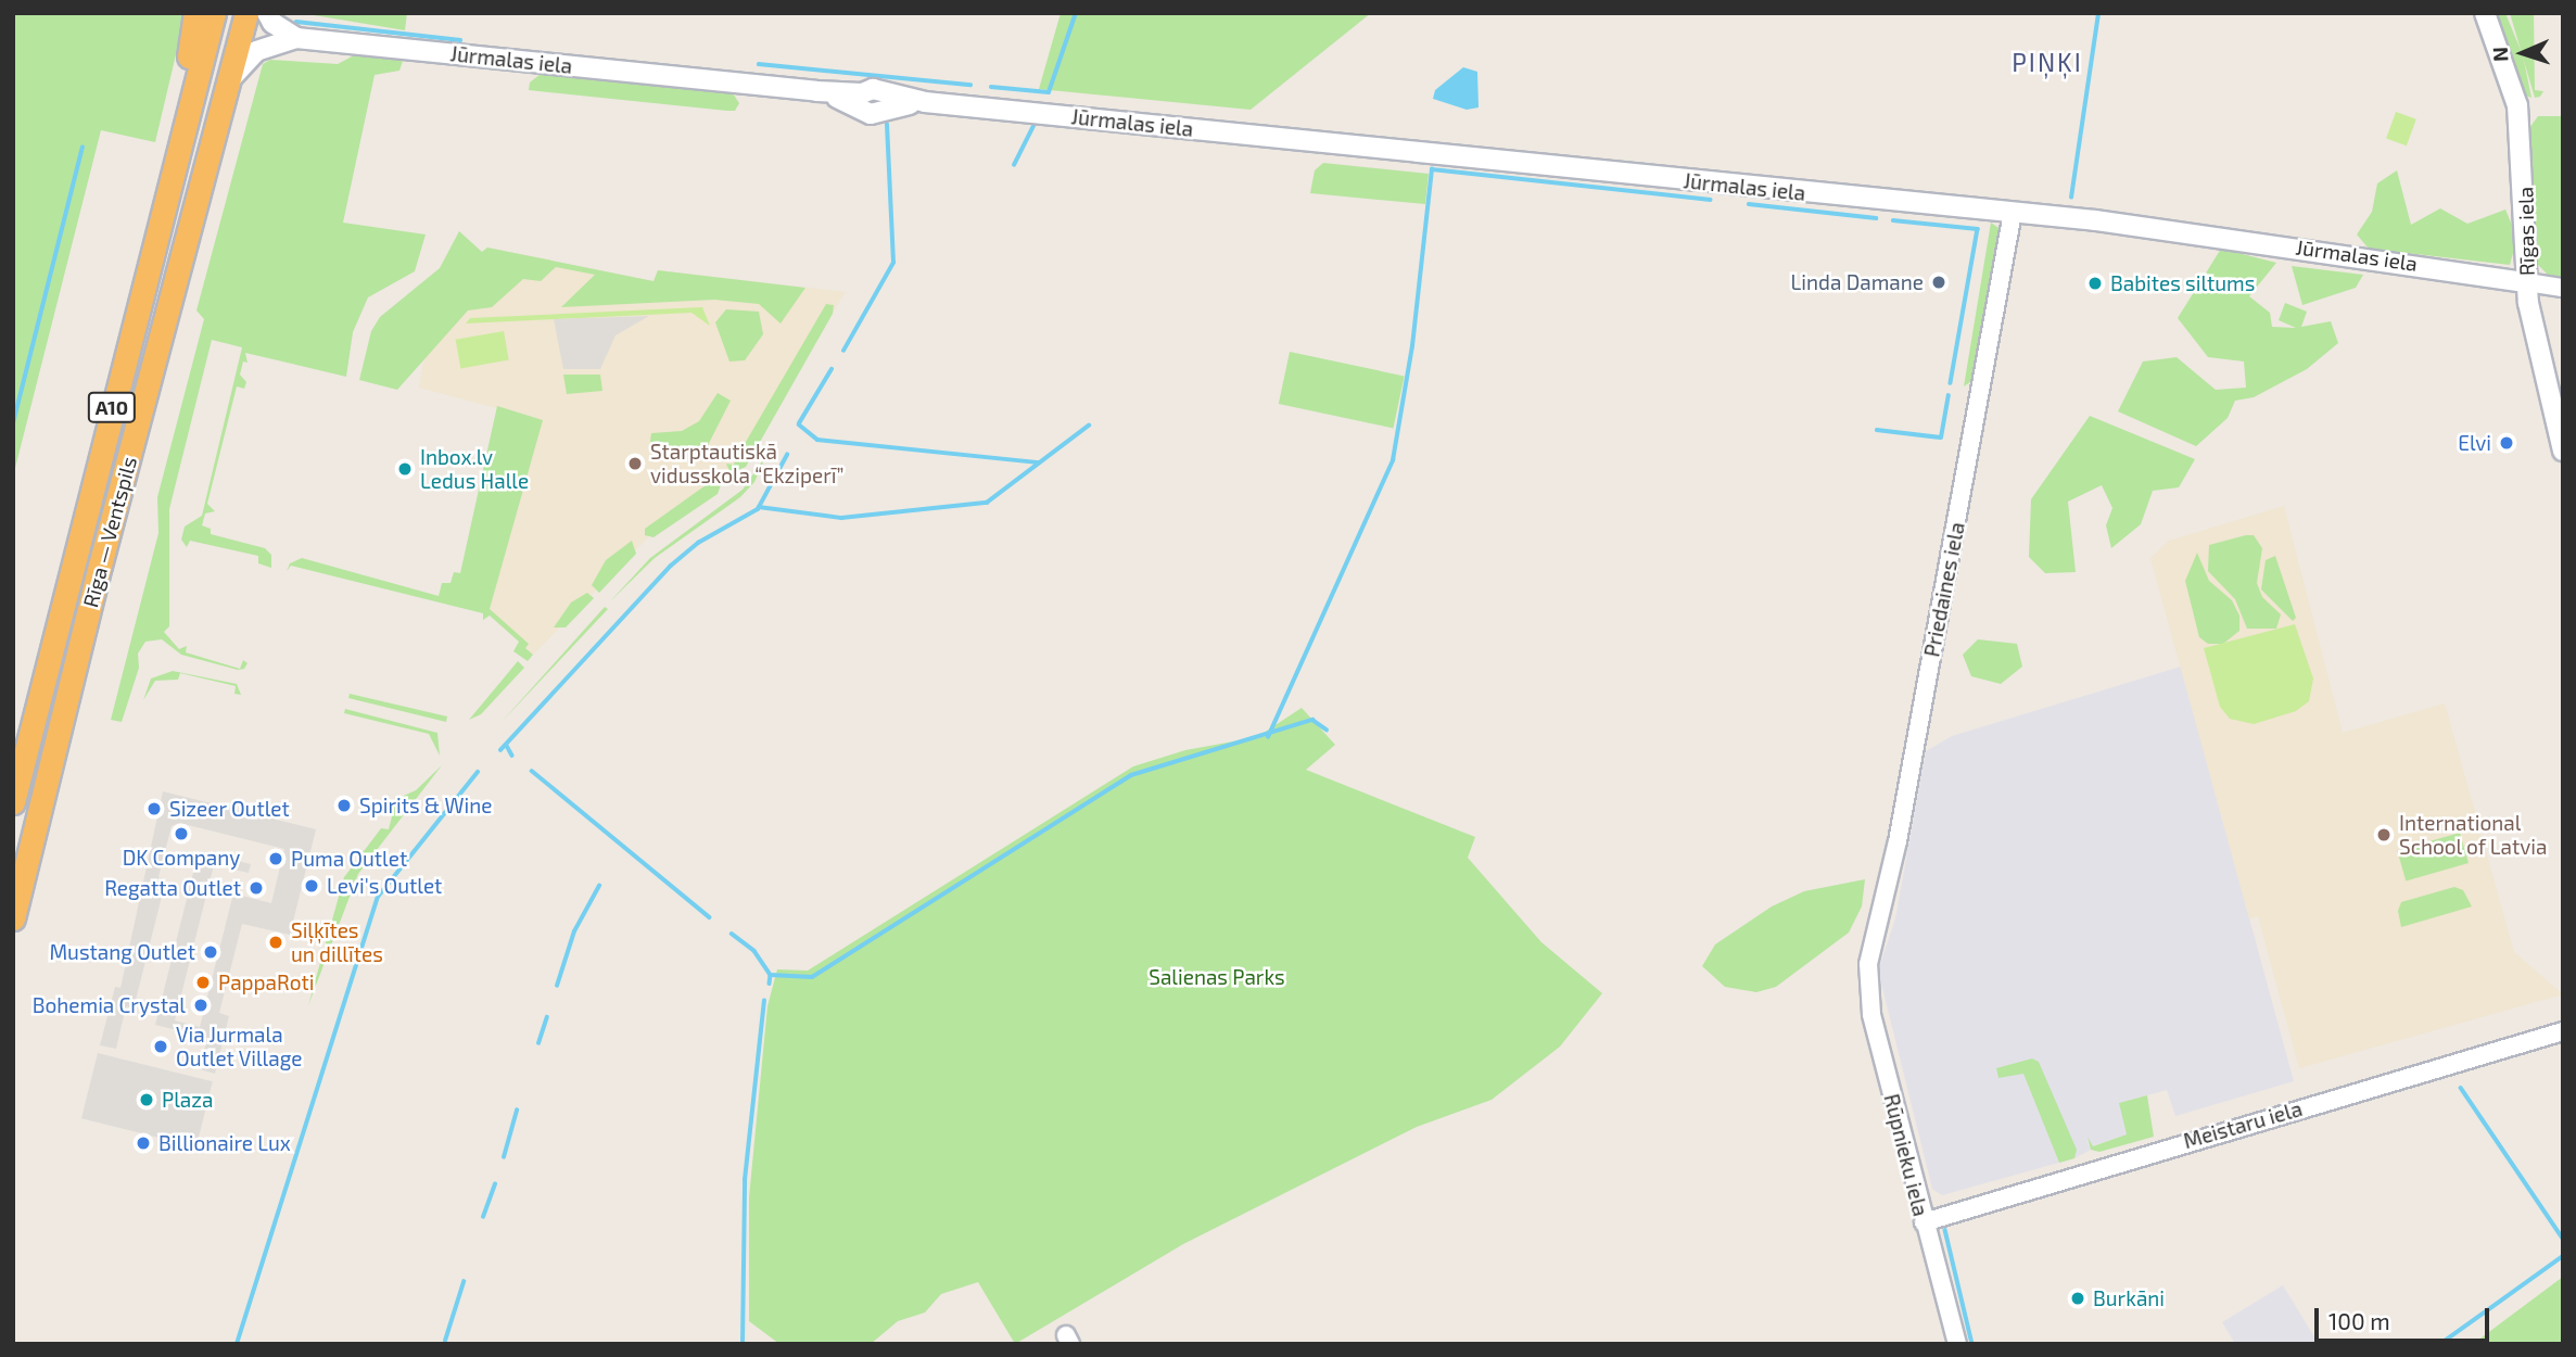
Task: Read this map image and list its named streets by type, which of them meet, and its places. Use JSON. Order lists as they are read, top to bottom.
{
  "streets": {
    "highway": ["A10", "Rīga — Ventspils"],
    "main road": ["Jūrmalas iela", "Rīgas iela"],
    "street": ["Priedaines iela", "Meistaru iela", "Rūpnieku iela"]
  },
  "crossings": [
    ["Jūrmalas iela", "Rīgas iela"],
    ["Jūrmalas iela", "Priedaines iela"],
    ["Priedaines iela", "Rūpnieku iela"],
    ["Meistaru iela", "Rūpnieku iela"]
  ],
  "districts": ["PIŅĶI"],
  "parks": ["Salienas Parks"],
  "places": [
    "Linda Damane",
    "Babites siltums",
    "Elvi",
    "Starptautiskā vidusskola “Ekziperī”",
    "Inbox.lv Ledus Halle",
    "Spirits & Wine",
    "Sizeer Outlet",
    "DK Company",
    "International School of Latvia",
    "Puma Outlet",
    "Levi's Outlet",
    "Regatta Outlet",
    "Siļķītes un dillītes",
    "Mustang Outlet",
    "PappaRoti",
    "Bohemia Crystal",
    "Via Jurmala Outlet Village",
    "Plaza",
    "Billionaire Lux",
    "Burkāni"
  ],
  "scale_bar": "100 m",
  "north": "left"
}
